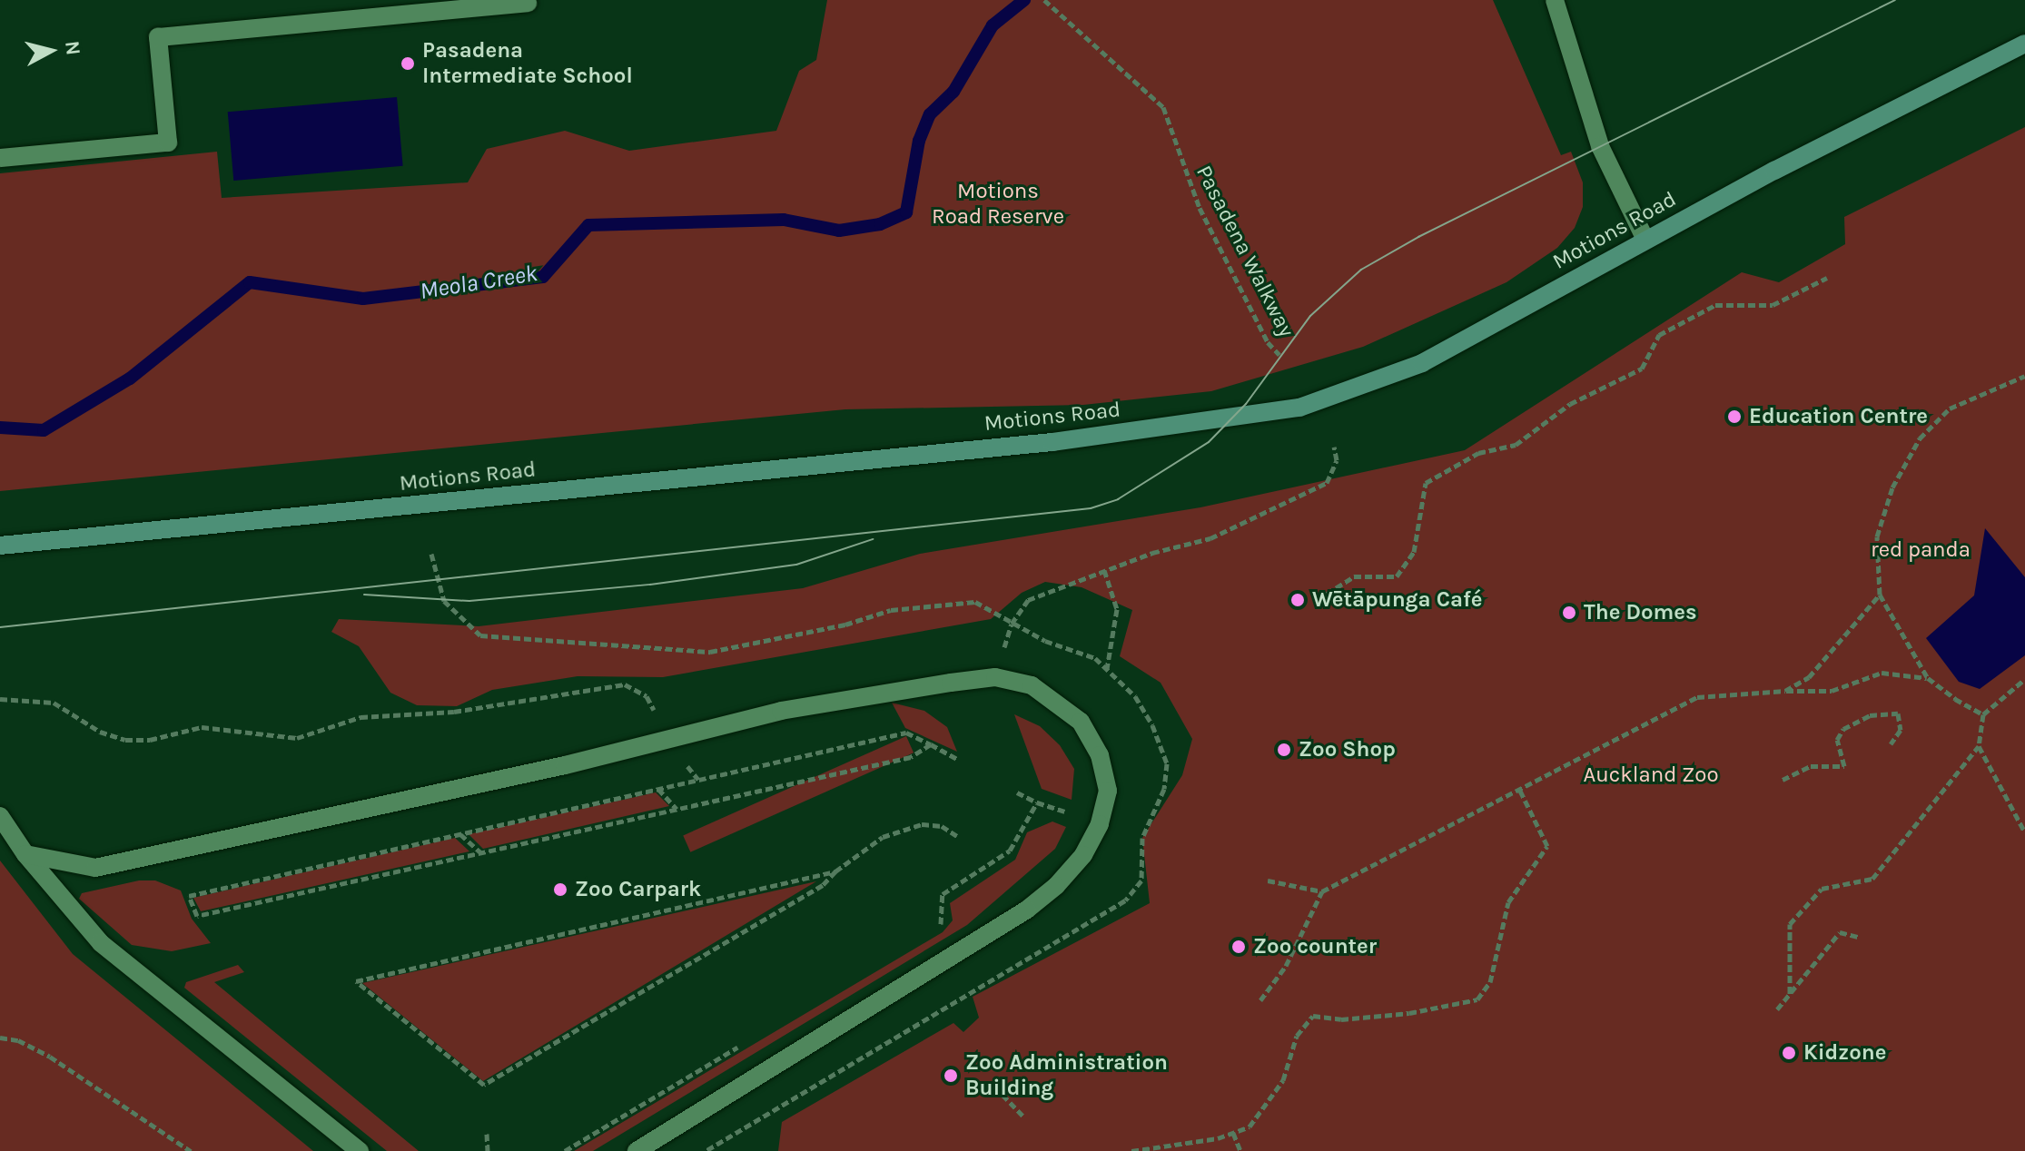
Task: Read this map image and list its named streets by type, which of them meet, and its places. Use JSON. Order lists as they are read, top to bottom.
{
  "streets": {
    "main road": ["Motions Road"],
    "path": ["Pasadena Walkway"]
  },
  "water": ["Meola Creek"],
  "parks": ["Motions Road Reserve", "red panda", "Auckland Zoo"],
  "places": [
    "Pasadena Intermediate School",
    "Education Centre",
    "Wētāpunga Café",
    "The Domes",
    "Zoo Shop",
    "Zoo Carpark",
    "Zoo counter",
    "Kidzone",
    "Zoo Administration Building"
  ],
  "north": "right"
}
